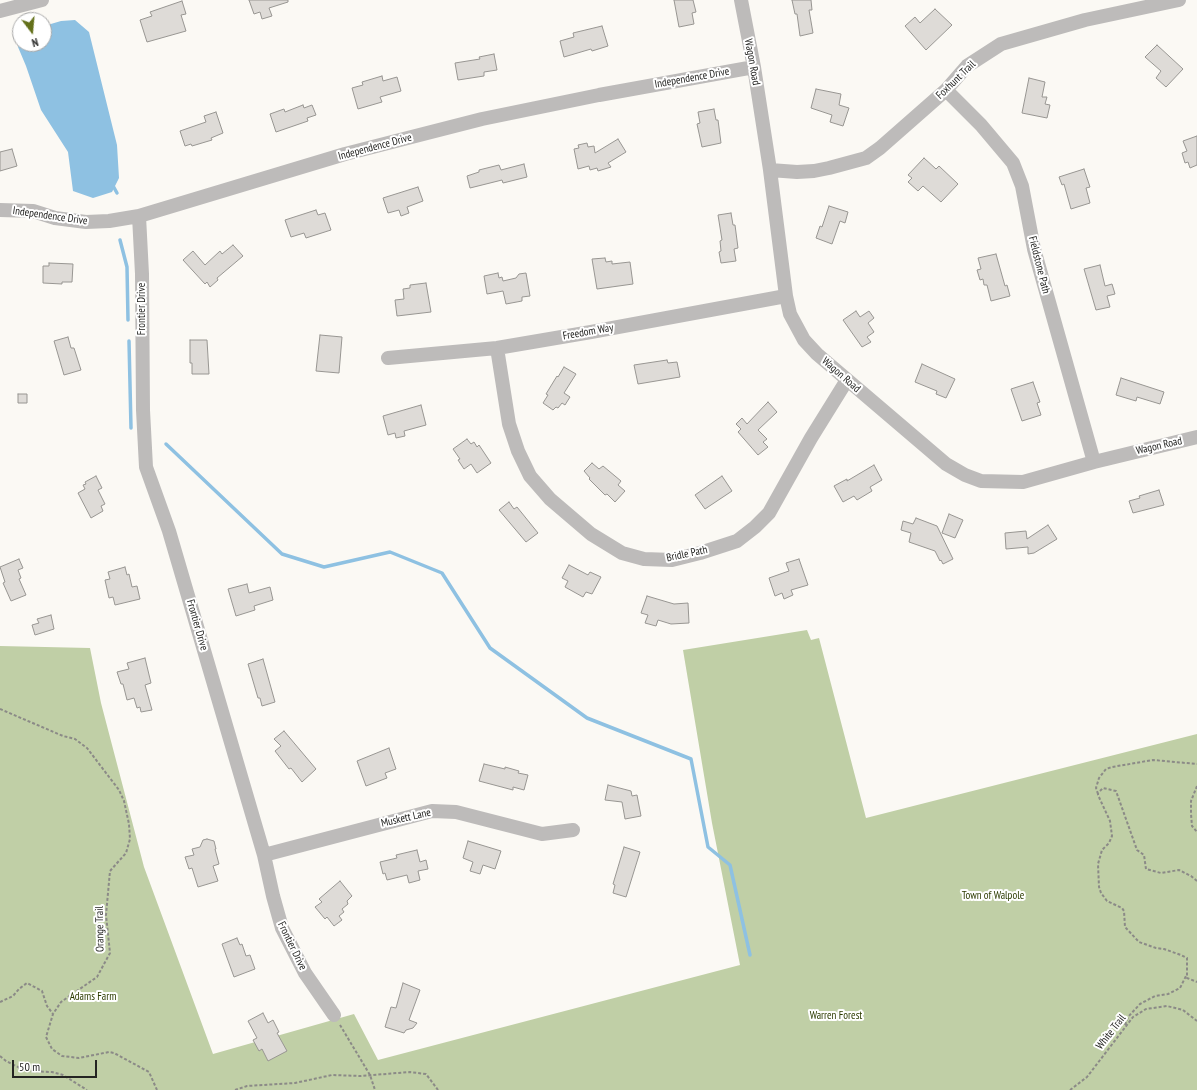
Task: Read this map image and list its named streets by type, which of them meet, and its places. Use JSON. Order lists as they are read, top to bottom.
{
  "streets": {
    "street": [
      "Wagon Road",
      "Independence Drive",
      "Foxhunt Trail",
      "Fieldstone Path",
      "Frontier Drive",
      "Freedom Way",
      "Bridle Path",
      "Muskett Lane"
    ],
    "path": ["Orange Trail", "White Trail"]
  },
  "crossings": [
    ["Wagon Road", "Independence Drive"],
    ["Wagon Road", "Foxhunt Trail"],
    ["Wagon Road", "Fieldstone Path"],
    ["Wagon Road", "Freedom Way"],
    ["Wagon Road", "Bridle Path"],
    ["Independence Drive", "Frontier Drive"],
    ["Foxhunt Trail", "Fieldstone Path"],
    ["Frontier Drive", "Muskett Lane"],
    ["Freedom Way", "Bridle Path"]
  ],
  "parks": ["Town of Walpole", "Adams Farm", "Warren Forest"],
  "scale_bar": "50 m",
  "north": "bottom"
}
